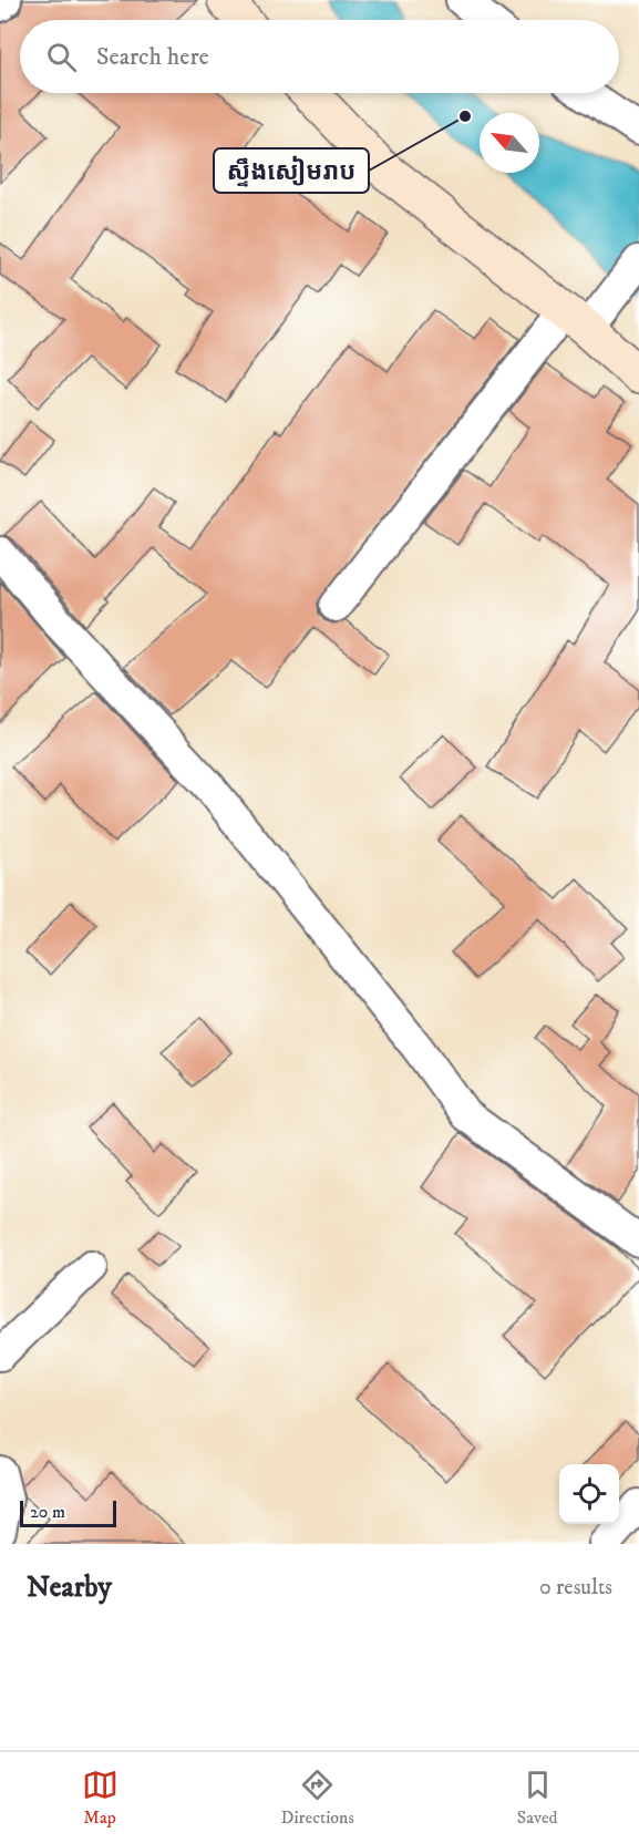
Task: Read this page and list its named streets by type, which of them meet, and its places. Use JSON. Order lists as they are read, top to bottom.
{
  "places": ["ស្ទឹងសៀមរាប"],
  "scale_bar": "20 m",
  "north": "top left",
  "page": {
    "search": "Search here",
    "scale": "20 m",
    "heading": ["Nearby", "0 results"],
    "nav": ["Map", "Directions", "Saved"]
  }
}
